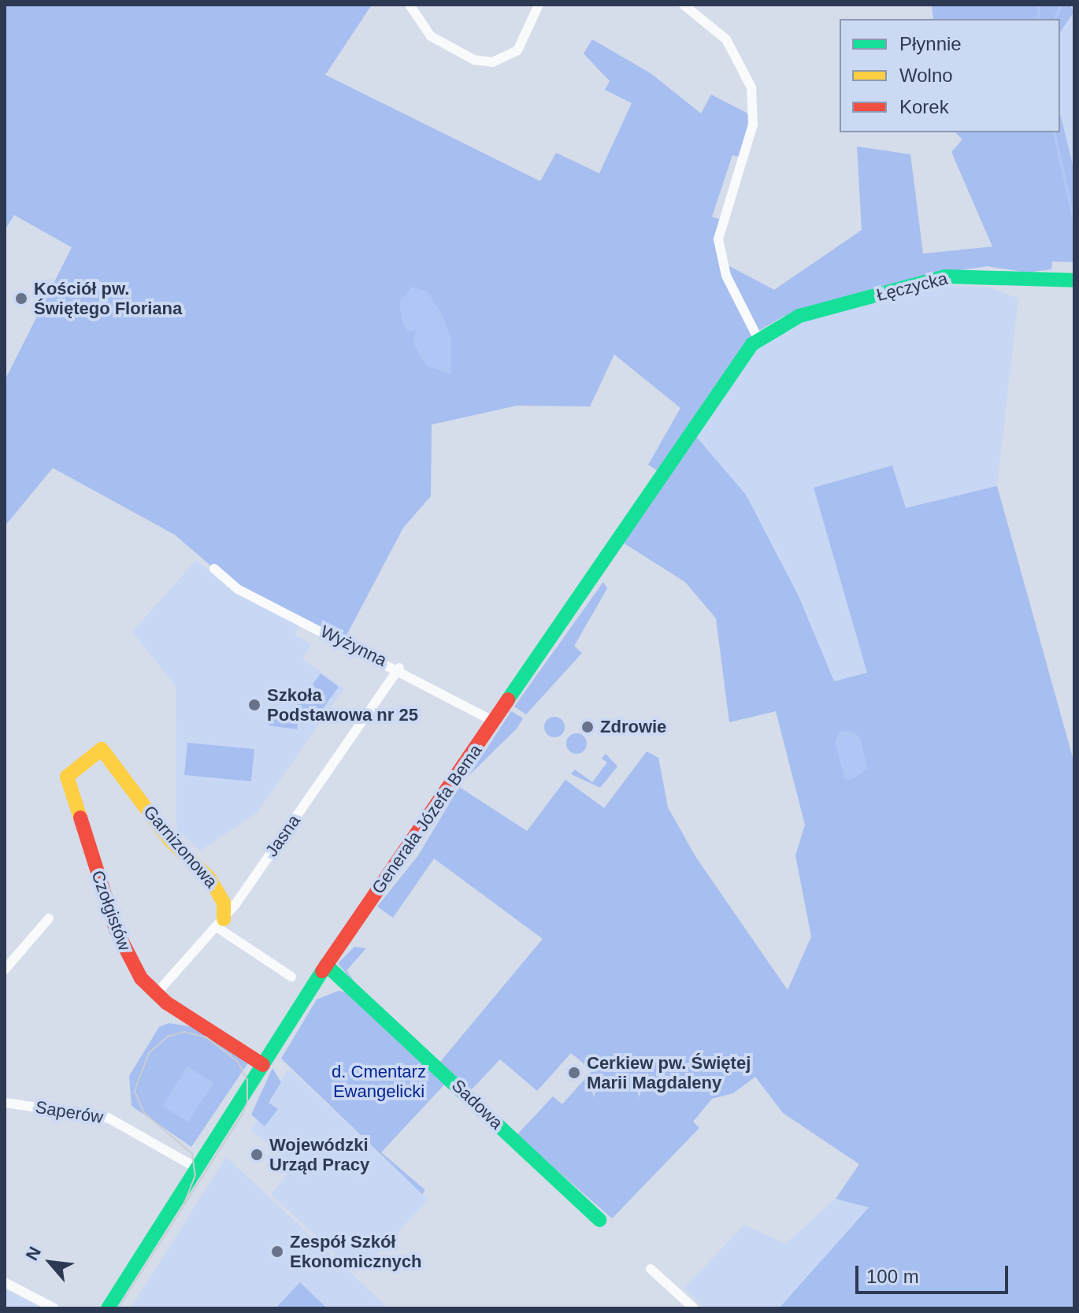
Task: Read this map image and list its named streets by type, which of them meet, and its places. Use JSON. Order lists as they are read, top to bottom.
{
  "streets": {
    "street": [
      "Łęczycka",
      "Wyżynna",
      "Generała Józefa Bema",
      "Jasna",
      "Garnizonowa",
      "Czołgistów",
      "Sadowa",
      "Saperów"
    ]
  },
  "crossings": [
    ["Łęczycka", "Generała Józefa Bema"],
    ["Wyżynna", "Generała Józefa Bema"],
    ["Wyżynna", "Jasna"],
    ["Generała Józefa Bema", "Czołgistów"],
    ["Generała Józefa Bema", "Sadowa"],
    ["Generała Józefa Bema", "Saperów"],
    ["Jasna", "Garnizonowa"],
    ["Jasna", "Czołgistów"],
    ["Garnizonowa", "Czołgistów"]
  ],
  "parks": ["d. Cmentarz Ewangelicki"],
  "places": [
    "Kościół pw. Świętego Floriana",
    "Szkoła Podstawowa nr 25",
    "Zdrowie",
    "Cerkiew pw. Świętej Marii Magdaleny",
    "Wojewódzki Urząd Pracy",
    "Zespół Szkół Ekonomicznych"
  ],
  "legend": ["Płynnie", "Wolno", "Korek"],
  "scale_bar": "100 m",
  "north": "top left"
}
